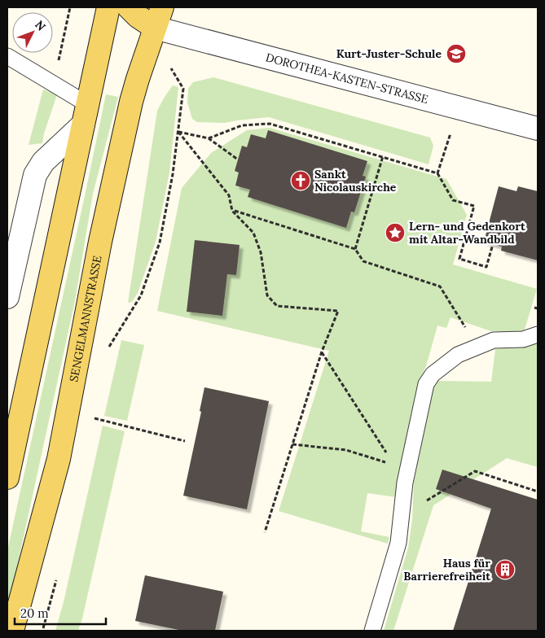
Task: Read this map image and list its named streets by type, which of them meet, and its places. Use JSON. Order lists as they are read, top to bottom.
{
  "streets": {
    "main road": ["SENGELMANNSTRASSE"],
    "street": ["DOROTHEA-KASTEN-STRASSE"]
  },
  "crossings": [
    ["DOROTHEA-KASTEN-STRASSE", "SENGELMANNSTRASSE"]
  ],
  "places": {
    "school or university": ["Kurt-Juster-Schule"],
    "church": ["Sankt Nicolauskirche"],
    "place": ["Lern- und Gedenkort mit Altar-Wandbild"],
    "building": ["Haus für Barrierefreiheit"]
  },
  "scale_bar": "20 m",
  "north": "top right"
}
